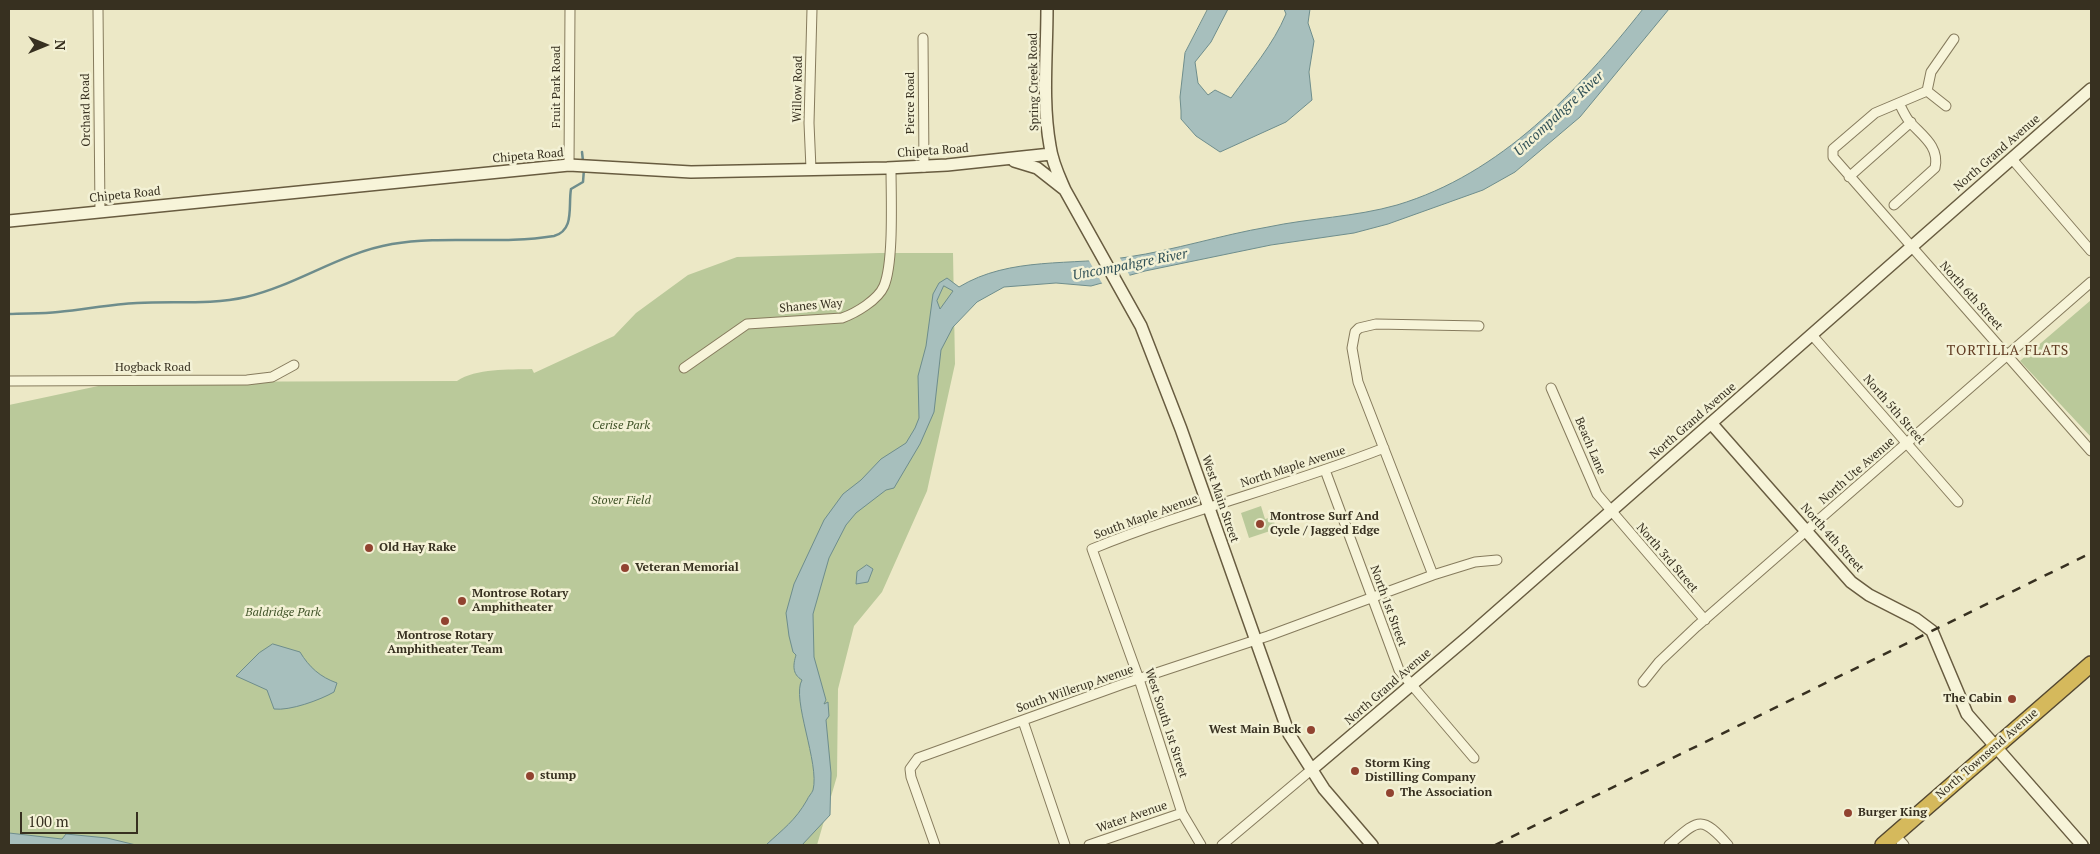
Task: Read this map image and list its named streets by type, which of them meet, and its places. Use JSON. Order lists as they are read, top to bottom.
{
  "streets": {
    "highway": ["North Townsend Avenue"],
    "street": [
      "Spring Creek Road",
      "Fruit Park Road",
      "Willow Road",
      "Pierce Road",
      "Orchard Road",
      "Chipeta Road",
      "North Grand Avenue",
      "North 6th Street",
      "Shanes Way",
      "Hogback Road",
      "North 5th Street",
      "Beach Lane",
      "North Maple Avenue",
      "North Ute Avenue",
      "West Main Street",
      "South Maple Avenue",
      "North 4th Street",
      "North 3rd Street",
      "North 1st Street",
      "South Willerup Avenue",
      "West South 1st Street",
      "Water Avenue"
    ]
  },
  "crossings": [
    ["Spring Creek Road", "Chipeta Road"],
    ["Spring Creek Road", "West Main Street"],
    ["Fruit Park Road", "Chipeta Road"],
    ["Willow Road", "Chipeta Road"],
    ["Pierce Road", "Chipeta Road"],
    ["Orchard Road", "Chipeta Road"],
    ["Chipeta Road", "Shanes Way"],
    ["Chipeta Road", "West Main Street"],
    ["North Grand Avenue", "North 6th Street"],
    ["North Grand Avenue", "North 5th Street"],
    ["North Grand Avenue", "Beach Lane"],
    ["North Grand Avenue", "West Main Street"],
    ["North Grand Avenue", "North 4th Street"],
    ["North Grand Avenue", "North 3rd Street"],
    ["North Grand Avenue", "North 1st Street"],
    ["North 6th Street", "North Ute Avenue"],
    ["North 5th Street", "North Ute Avenue"],
    ["Beach Lane", "North 3rd Street"],
    ["North Maple Avenue", "West Main Street"],
    ["North Maple Avenue", "South Maple Avenue"],
    ["North Maple Avenue", "North 1st Street"],
    ["North Ute Avenue", "North 4th Street"],
    ["North Ute Avenue", "North 3rd Street"],
    ["West Main Street", "South Maple Avenue"],
    ["West Main Street", "South Willerup Avenue"],
    ["South Maple Avenue", "West South 1st Street"],
    ["North 4th Street", "North Townsend Avenue"],
    ["North 1st Street", "South Willerup Avenue"],
    ["South Willerup Avenue", "West South 1st Street"],
    ["West South 1st Street", "Water Avenue"]
  ],
  "districts": ["TORTILLA FLATS"],
  "water": ["Uncompahgre River"],
  "parks": ["Cerise Park", "Stover Field", "Baldridge Park"],
  "places": [
    "Montrose Surf And Cycle / Jagged Edge",
    "Old Hay Rake",
    "Veteran Memorial",
    "Montrose Rotary Amphitheater",
    "Montrose Rotary Amphitheater Team",
    "The Cabin",
    "West Main Buck",
    "Storm King Distilling Company",
    "stump",
    "The Association",
    "Burger King"
  ],
  "scale_bar": "100 m",
  "north": "right"
}
